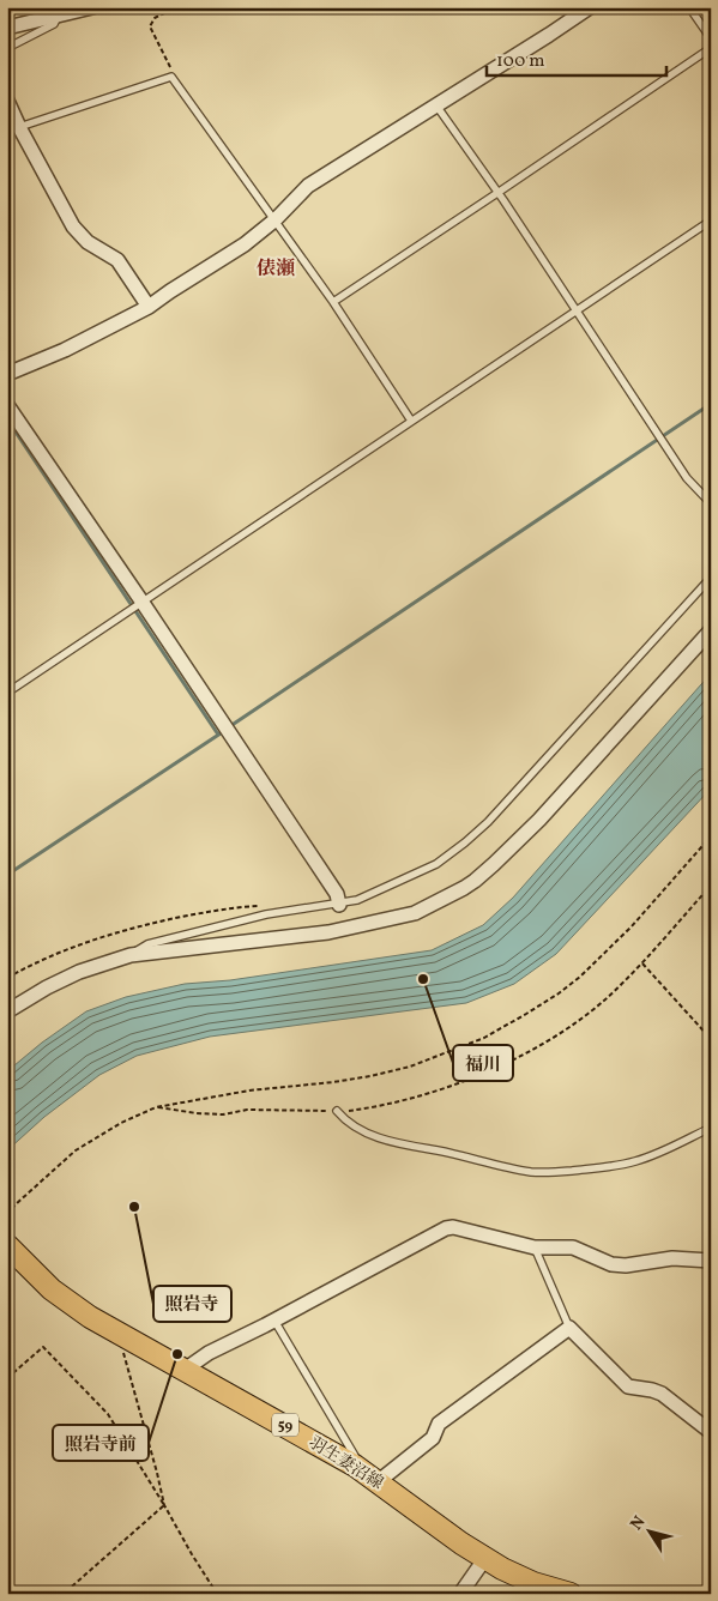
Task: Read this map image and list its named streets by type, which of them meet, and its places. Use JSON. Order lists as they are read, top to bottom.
{
  "streets": {
    "main road": ["59", "羽生妻沼線"]
  },
  "districts": ["俵瀬"],
  "places": ["福川", "照岩寺", "照岩寺前"],
  "scale_bar": "100 m",
  "north": "top left"
}
